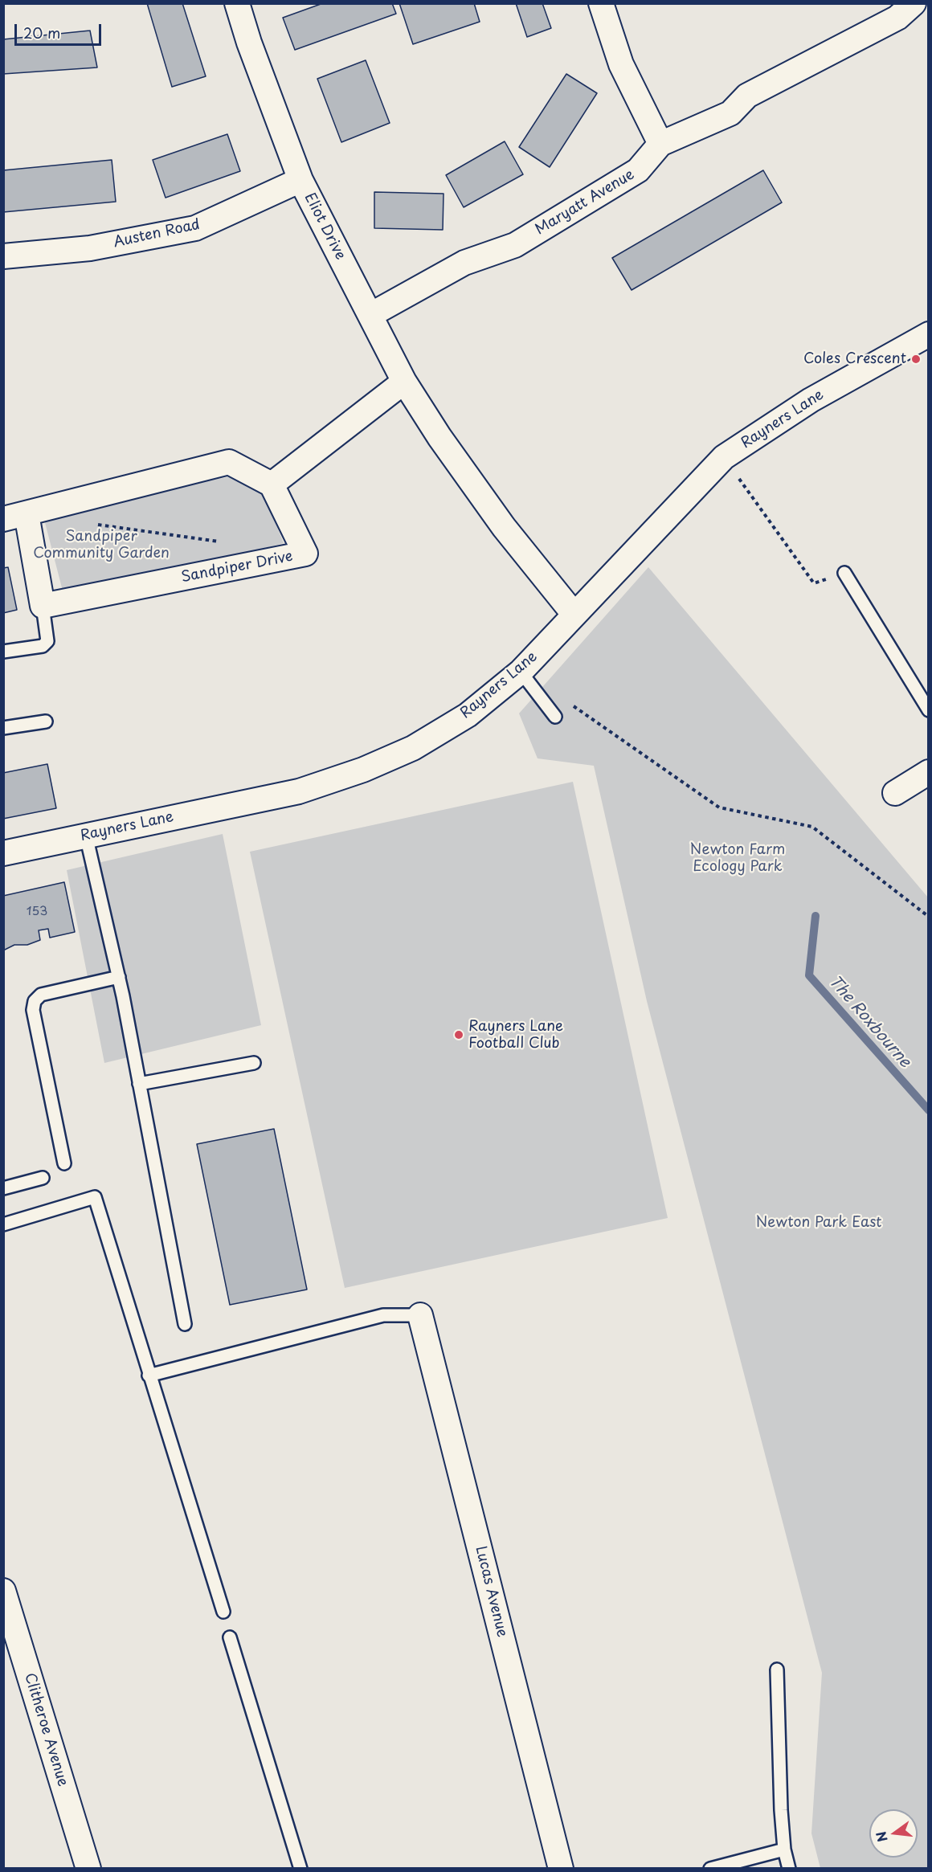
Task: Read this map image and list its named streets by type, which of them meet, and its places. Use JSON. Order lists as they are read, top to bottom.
{
  "streets": {
    "street": [
      "Maryatt Avenue",
      "Eliot Drive",
      "Austen Road",
      "Rayners Lane",
      "Sandpiper Drive",
      "Lucas Avenue",
      "Clitheroe Avenue"
    ]
  },
  "crossings": [
    ["Maryatt Avenue", "Eliot Drive"],
    ["Eliot Drive", "Austen Road"],
    ["Eliot Drive", "Rayners Lane"]
  ],
  "water": ["The Roxbourne"],
  "parks": ["Sandpiper Community Garden", "Newton Farm Ecology Park", "Newton Park East"],
  "places": ["Coles Crescent", "Rayners Lane Football Club"],
  "house_numbers": ["153"],
  "scale_bar": "20 m",
  "north": "left"
}
